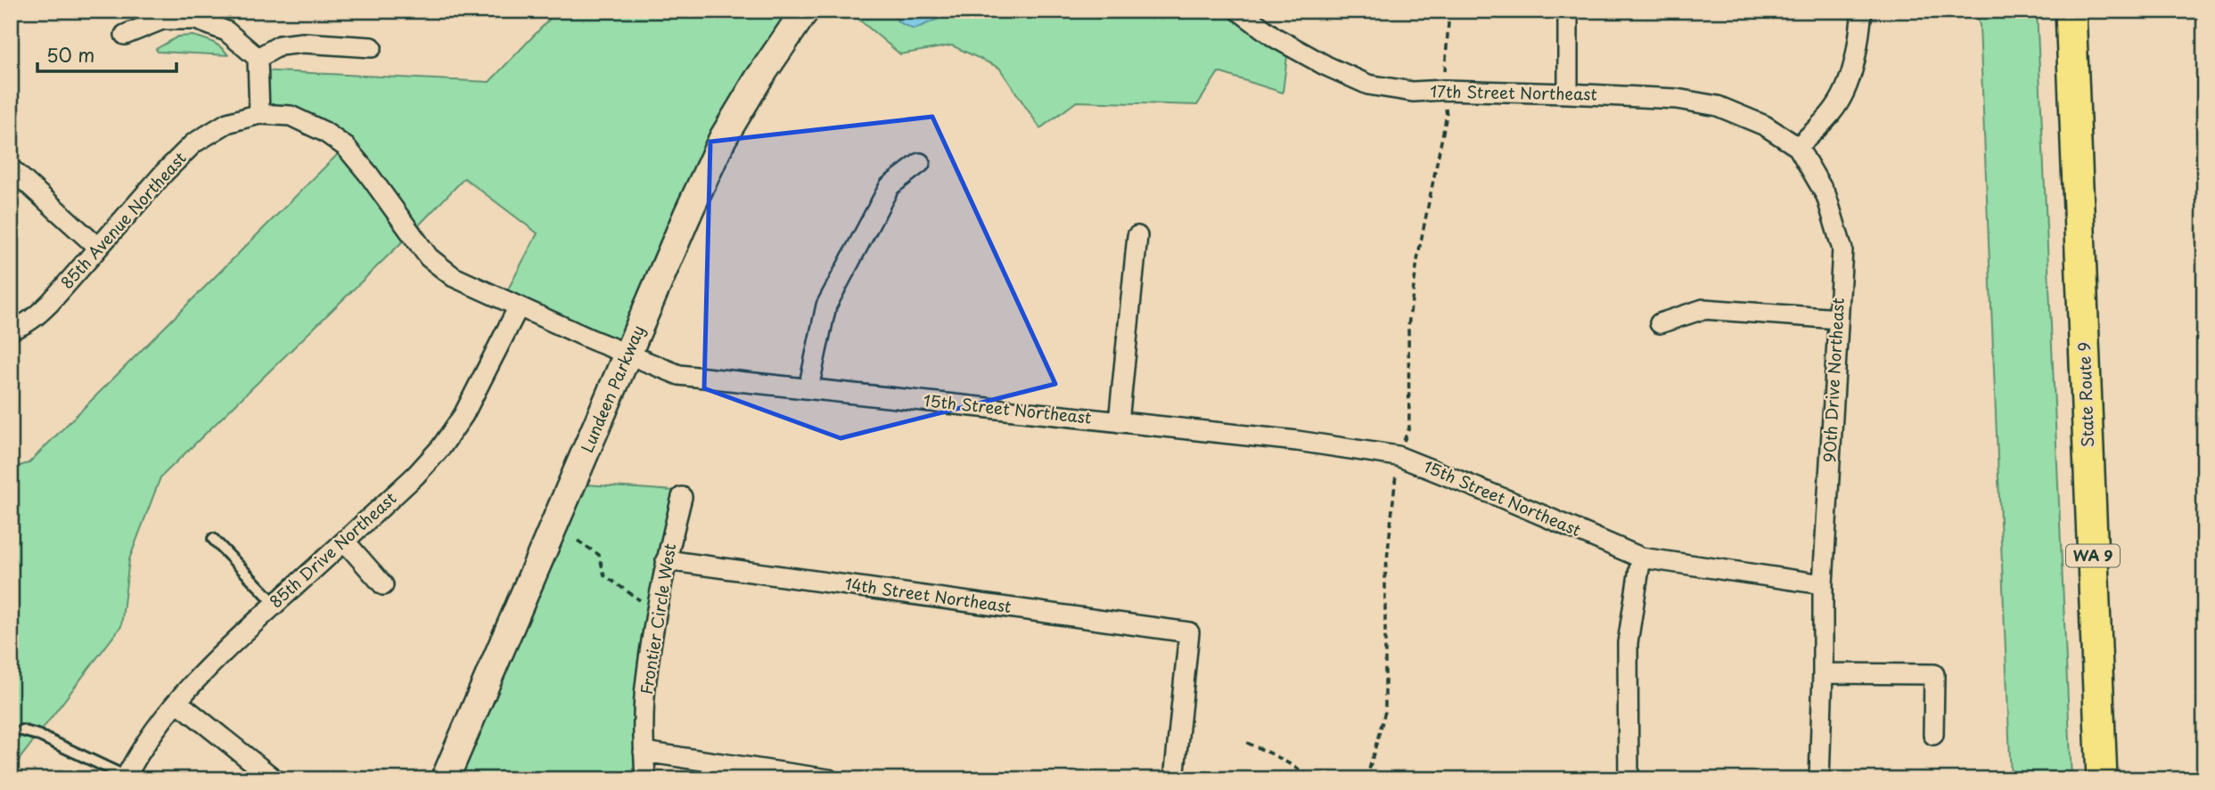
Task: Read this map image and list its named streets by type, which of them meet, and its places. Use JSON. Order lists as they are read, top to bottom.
{
  "streets": {
    "main road": ["Lundeen Parkway", "State Route 9", "WA 9"],
    "street": [
      "17th Street Northeast",
      "85th Avenue Northeast",
      "90th Drive Northeast",
      "15th Street Northeast",
      "85th Drive Northeast",
      "14th Street Northeast",
      "Frontier Circle West"
    ]
  },
  "crossings": [
    ["17th Street Northeast", "90th Drive Northeast"],
    ["85th Avenue Northeast", "15th Street Northeast"],
    ["90th Drive Northeast", "15th Street Northeast"],
    ["Lundeen Parkway", "15th Street Northeast"],
    ["15th Street Northeast", "85th Drive Northeast"],
    ["14th Street Northeast", "Frontier Circle West"]
  ],
  "scale_bar": "50 m"
}
